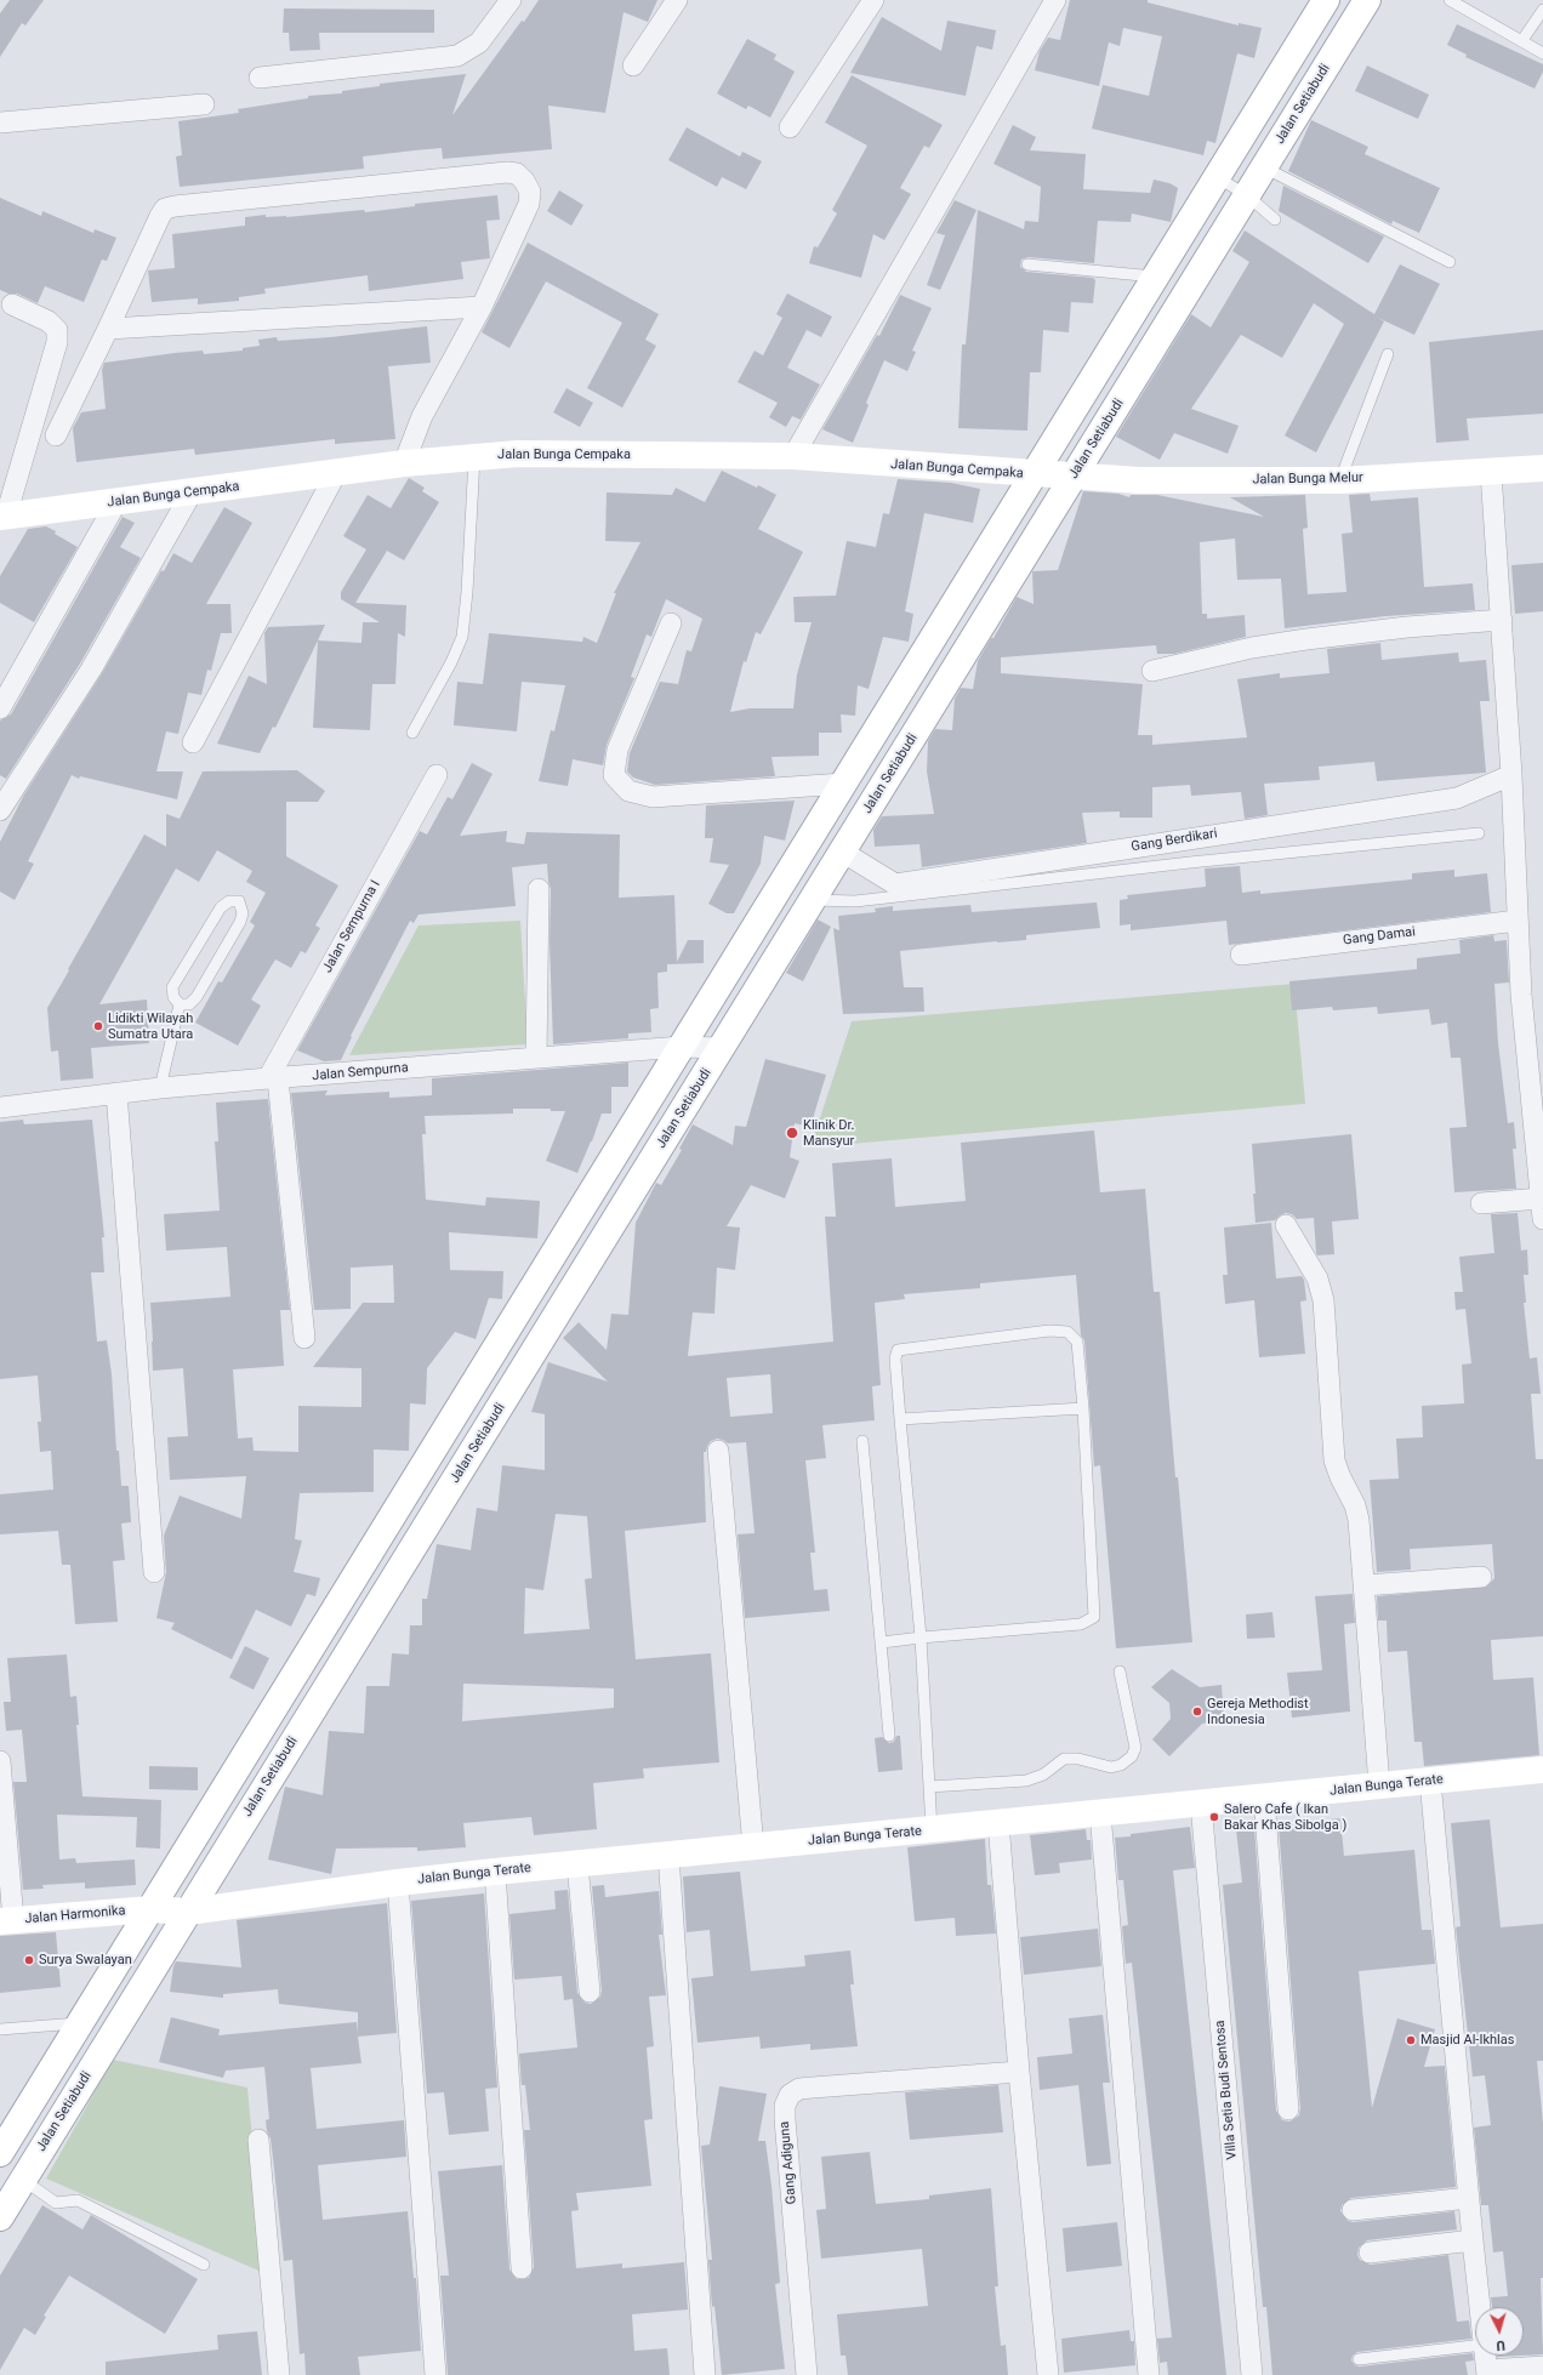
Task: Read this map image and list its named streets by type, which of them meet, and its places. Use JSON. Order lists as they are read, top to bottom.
{
  "streets": {
    "main road": [
      "Jalan Setiabudi",
      "Jalan Bunga Cempaka",
      "Jalan Bunga Melur",
      "Jalan Bunga Terate",
      "Jalan Harmonika"
    ],
    "street": [
      "Gang Berdikari",
      "Jalan Sempurna I",
      "Gang Damai",
      "Jalan Sempurna",
      "Villa Setia Budi Sentosa",
      "Gang Adiguna"
    ]
  },
  "crossings": [
    ["Jalan Setiabudi", "Jalan Bunga Cempaka"],
    ["Jalan Setiabudi", "Jalan Bunga Melur"],
    ["Jalan Setiabudi", "Gang Berdikari"],
    ["Jalan Setiabudi", "Jalan Sempurna"],
    ["Jalan Setiabudi", "Jalan Bunga Terate"],
    ["Jalan Setiabudi", "Jalan Harmonika"],
    ["Jalan Bunga Cempaka", "Jalan Bunga Melur"],
    ["Jalan Sempurna I", "Jalan Sempurna"],
    ["Jalan Bunga Terate", "Jalan Harmonika"],
    ["Jalan Bunga Terate", "Villa Setia Budi Sentosa"]
  ],
  "places": [
    "Lidikti Wilayah Sumatra Utara",
    "Klinik Dr. Mansyur",
    "Gereja Methodist Indonesia",
    "Salero Cafe ( Ikan Bakar Khas Sibolga )",
    "Surya Swalayan",
    "Masjid Al-Ikhlas"
  ],
  "north": "bottom"
}
